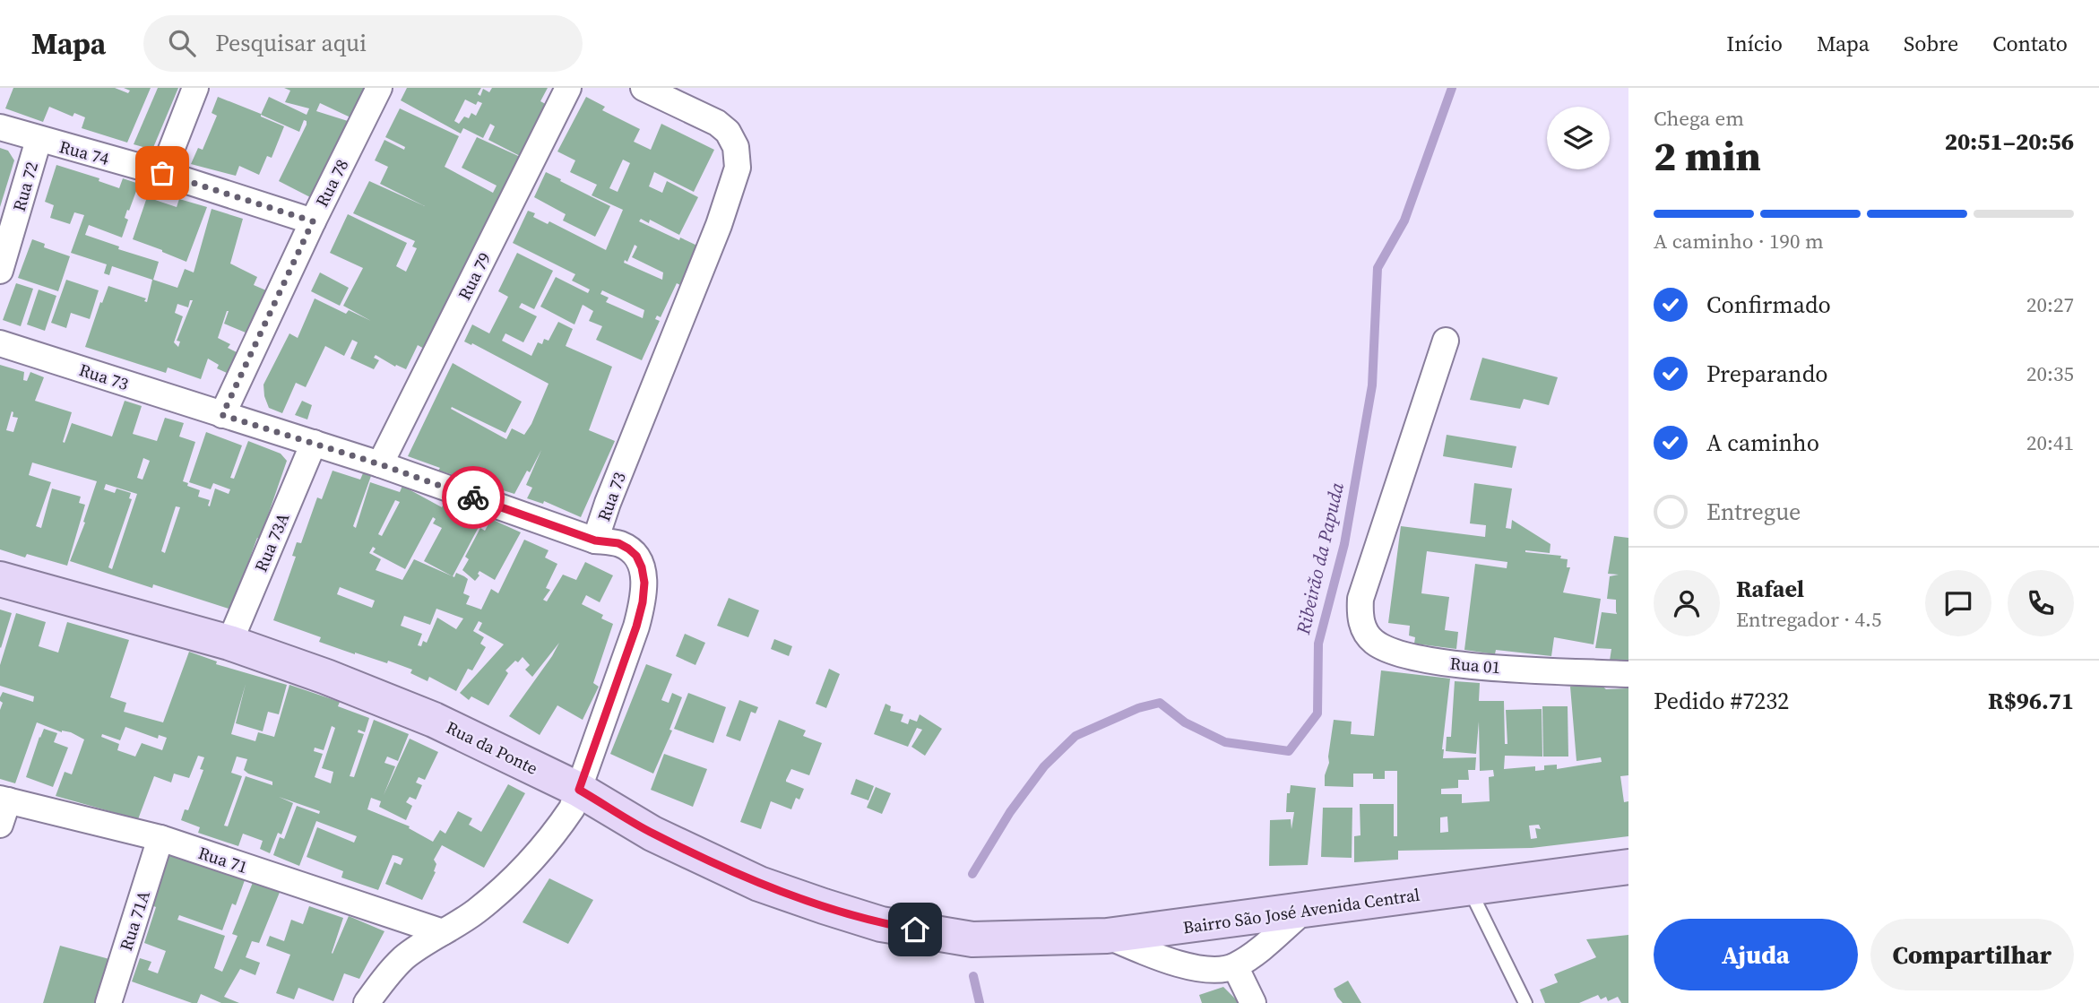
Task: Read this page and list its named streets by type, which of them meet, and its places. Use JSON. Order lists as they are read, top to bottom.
{
  "streets": {
    "street": [
      "Rua 74",
      "Rua 78",
      "Rua 72",
      "Rua 79",
      "Rua 73",
      "Rua 73A",
      "Rua 01",
      "Rua da Ponte",
      "Rua 71",
      "Bairro São José Avenida Central",
      "Rua 71A"
    ]
  },
  "crossings": [
    ["Rua 74", "Rua 78"],
    ["Rua 74", "Rua 72"],
    ["Rua 78", "Rua 73"],
    ["Rua 79", "Rua 73"],
    ["Rua 73", "Rua 73A"],
    ["Rua 73A", "Rua da Ponte"],
    ["Rua da Ponte", "Bairro São José Avenida Central"],
    ["Rua 71", "Rua 71A"]
  ],
  "water": ["Ribeirão da Papuda"],
  "page": {
    "header": "Mapa",
    "search": "Pesquisar aqui",
    "nav": [
      "Início",
      "Mapa",
      "Sobre",
      "Contato"
    ],
    "heading": ["2 min", "Chega em", "20:51–20:56"],
    "panel": [
      "Rafael",
      "Entregador · 4.5",
      "Pedido #7232",
      "R$96.71"
    ],
    "bar": "A caminho · 190 m",
    "list": [
      ["Confirmado", "20:27"],
      ["Preparando", "20:35"],
      ["A caminho", "20:41"],
      "Entregue"
    ],
    "buttons": ["Ajuda", "Compartilhar"]
  }
}
